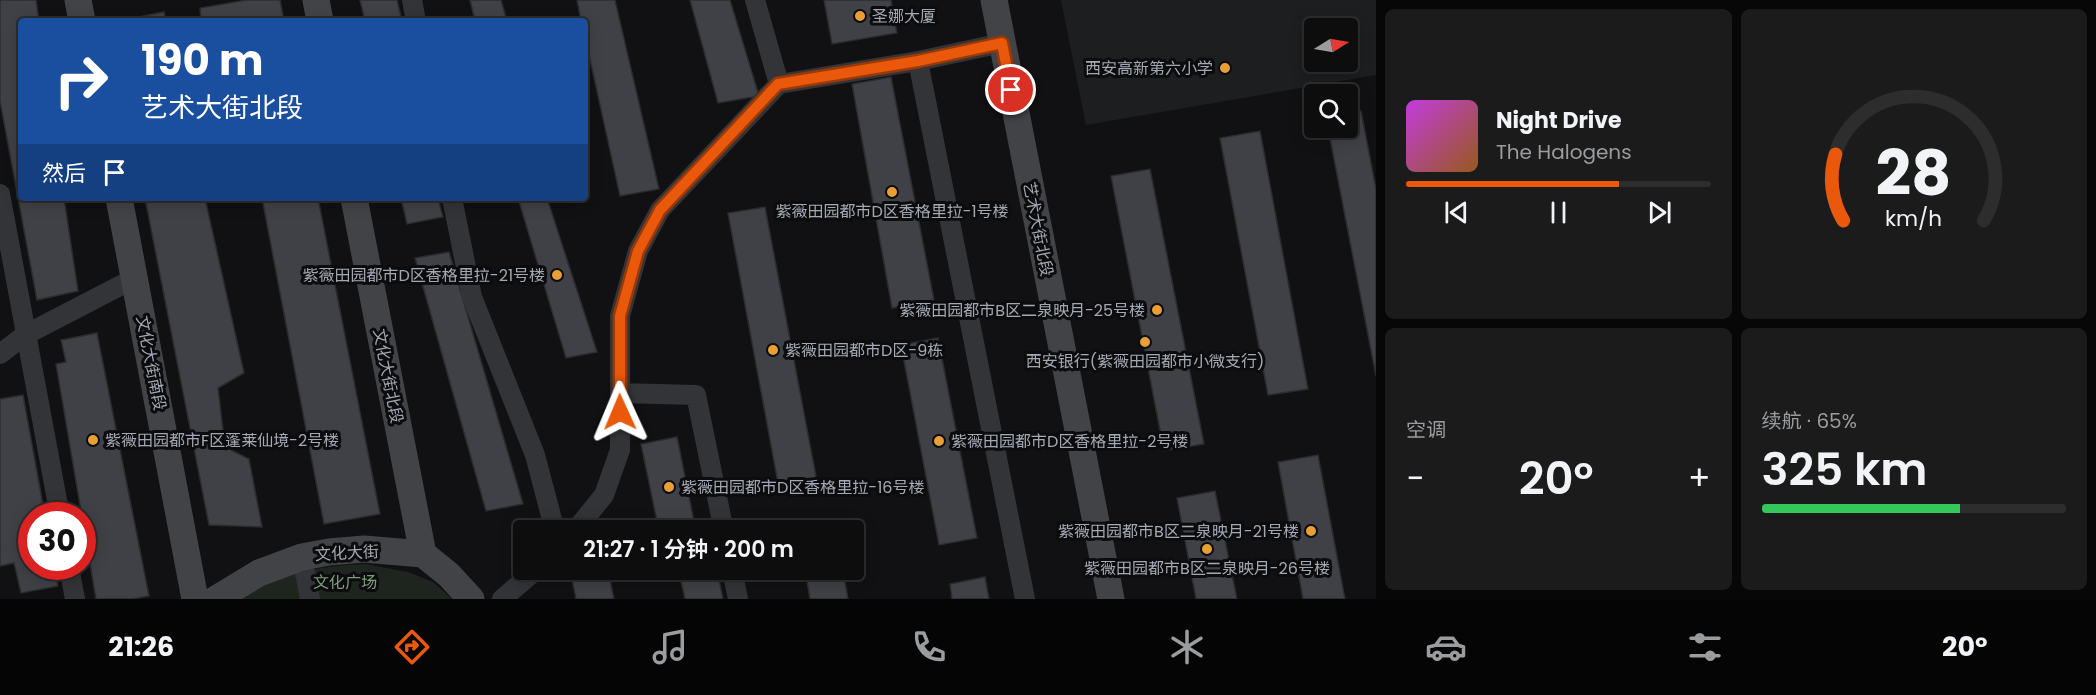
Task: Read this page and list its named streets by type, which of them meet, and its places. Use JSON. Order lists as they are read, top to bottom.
{
  "streets": {
    "street": [
      "艺术大街北段",
      "文化大街南段",
      "文化大街北段",
      "文化大街"
    ]
  },
  "crossings": [
    ["文化大街北段", "文化大街"]
  ],
  "parks": ["文化广场"],
  "places": [
    "圣娜大厦",
    "西安高新第六小学",
    "紫薇田园都市D区香格里拉-1号楼",
    "紫薇田园都市D区香格里拉-21号楼",
    "紫薇田园都市B区二泉映月-25号楼",
    "西安银行(紫薇田园都市小微支行)",
    "紫薇田园都市D区-9栋",
    "紫薇田园都市F区蓬莱仙境-2号楼",
    "紫薇田园都市D区香格里拉-2号楼",
    "紫薇田园都市D区香格里拉-16号楼",
    "紫薇田园都市B区二泉映月-21号楼",
    "紫薇田园都市B区二泉映月-26号楼"
  ],
  "north": "right",
  "page": {
    "turn": ["190 m", "艺术大街北段"],
    "song": ["Night Drive", "The Halogens"],
    "then": "然后",
    "tile": [
      "空调",
      ["续航 · 65%", "325 km"]
    ],
    "heat": ["−", "20°", "+"],
    "limit": "30",
    "trip": "21:27 · 1 分钟 · 200 m",
    "tabs": ["21:26", "20°"],
    "gauge": ["28", "km/h"]
  }
}
